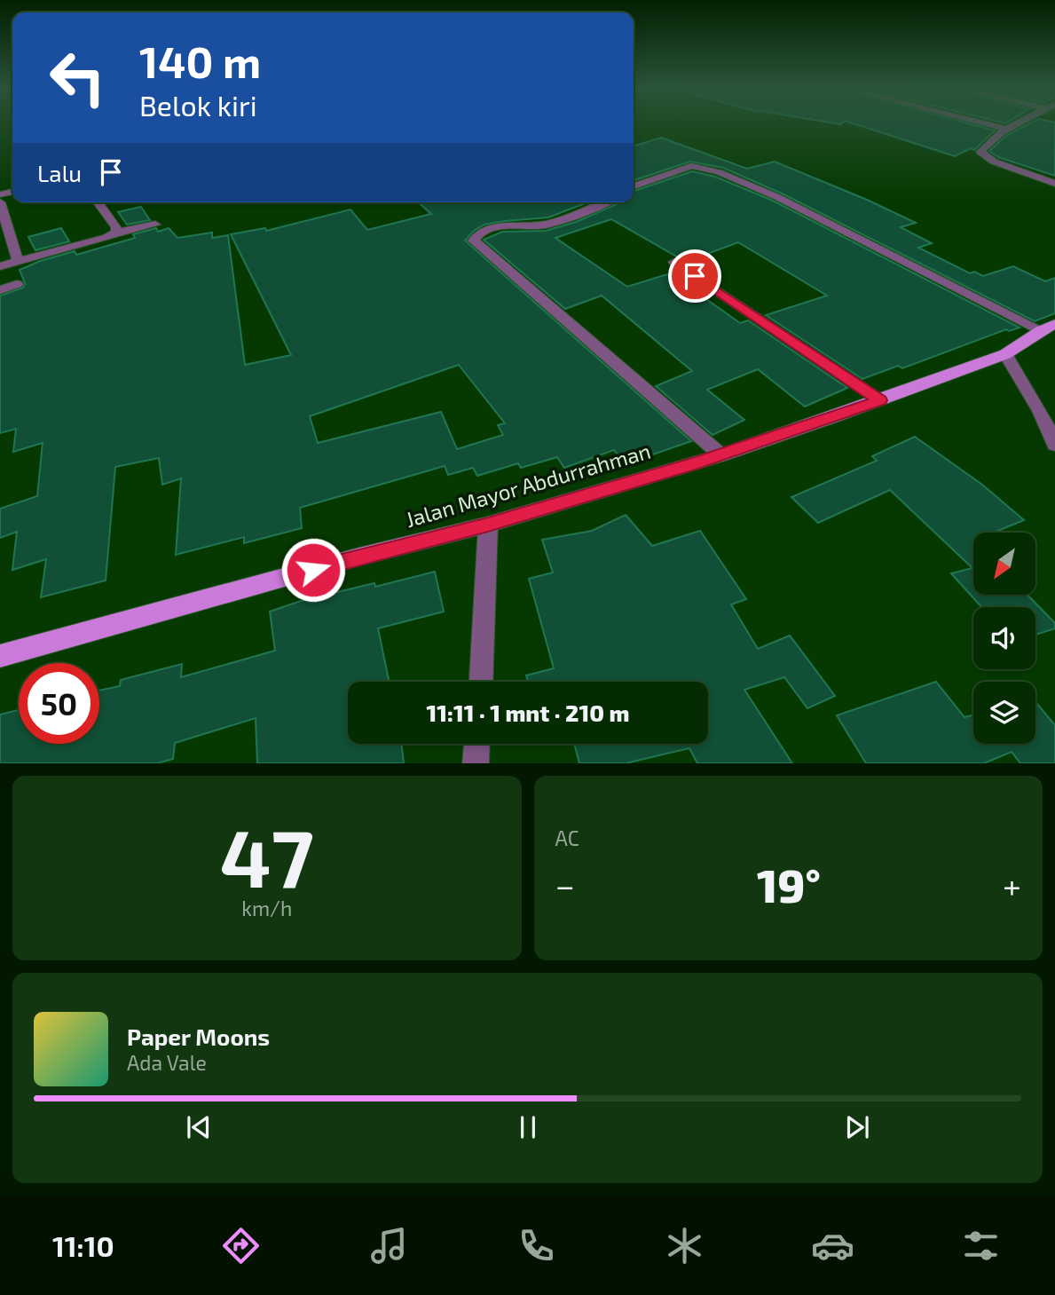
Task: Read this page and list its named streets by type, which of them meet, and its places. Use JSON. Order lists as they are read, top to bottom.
{
  "streets": {
    "main road": ["Jalan Mayor Abdurrahman"]
  },
  "north": "bottom left",
  "page": {
    "turn": ["140 m", "Belok kiri"],
    "then": "Lalu",
    "limit": "50",
    "trip": "11:11 · 1 mnt · 210 m",
    "tile": [
      ["47", "km/h"],
      "AC"
    ],
    "heat": ["−", "19°", "+"],
    "song": ["Paper Moons", "Ada Vale"],
    "tabs": "11:10"
  }
}
